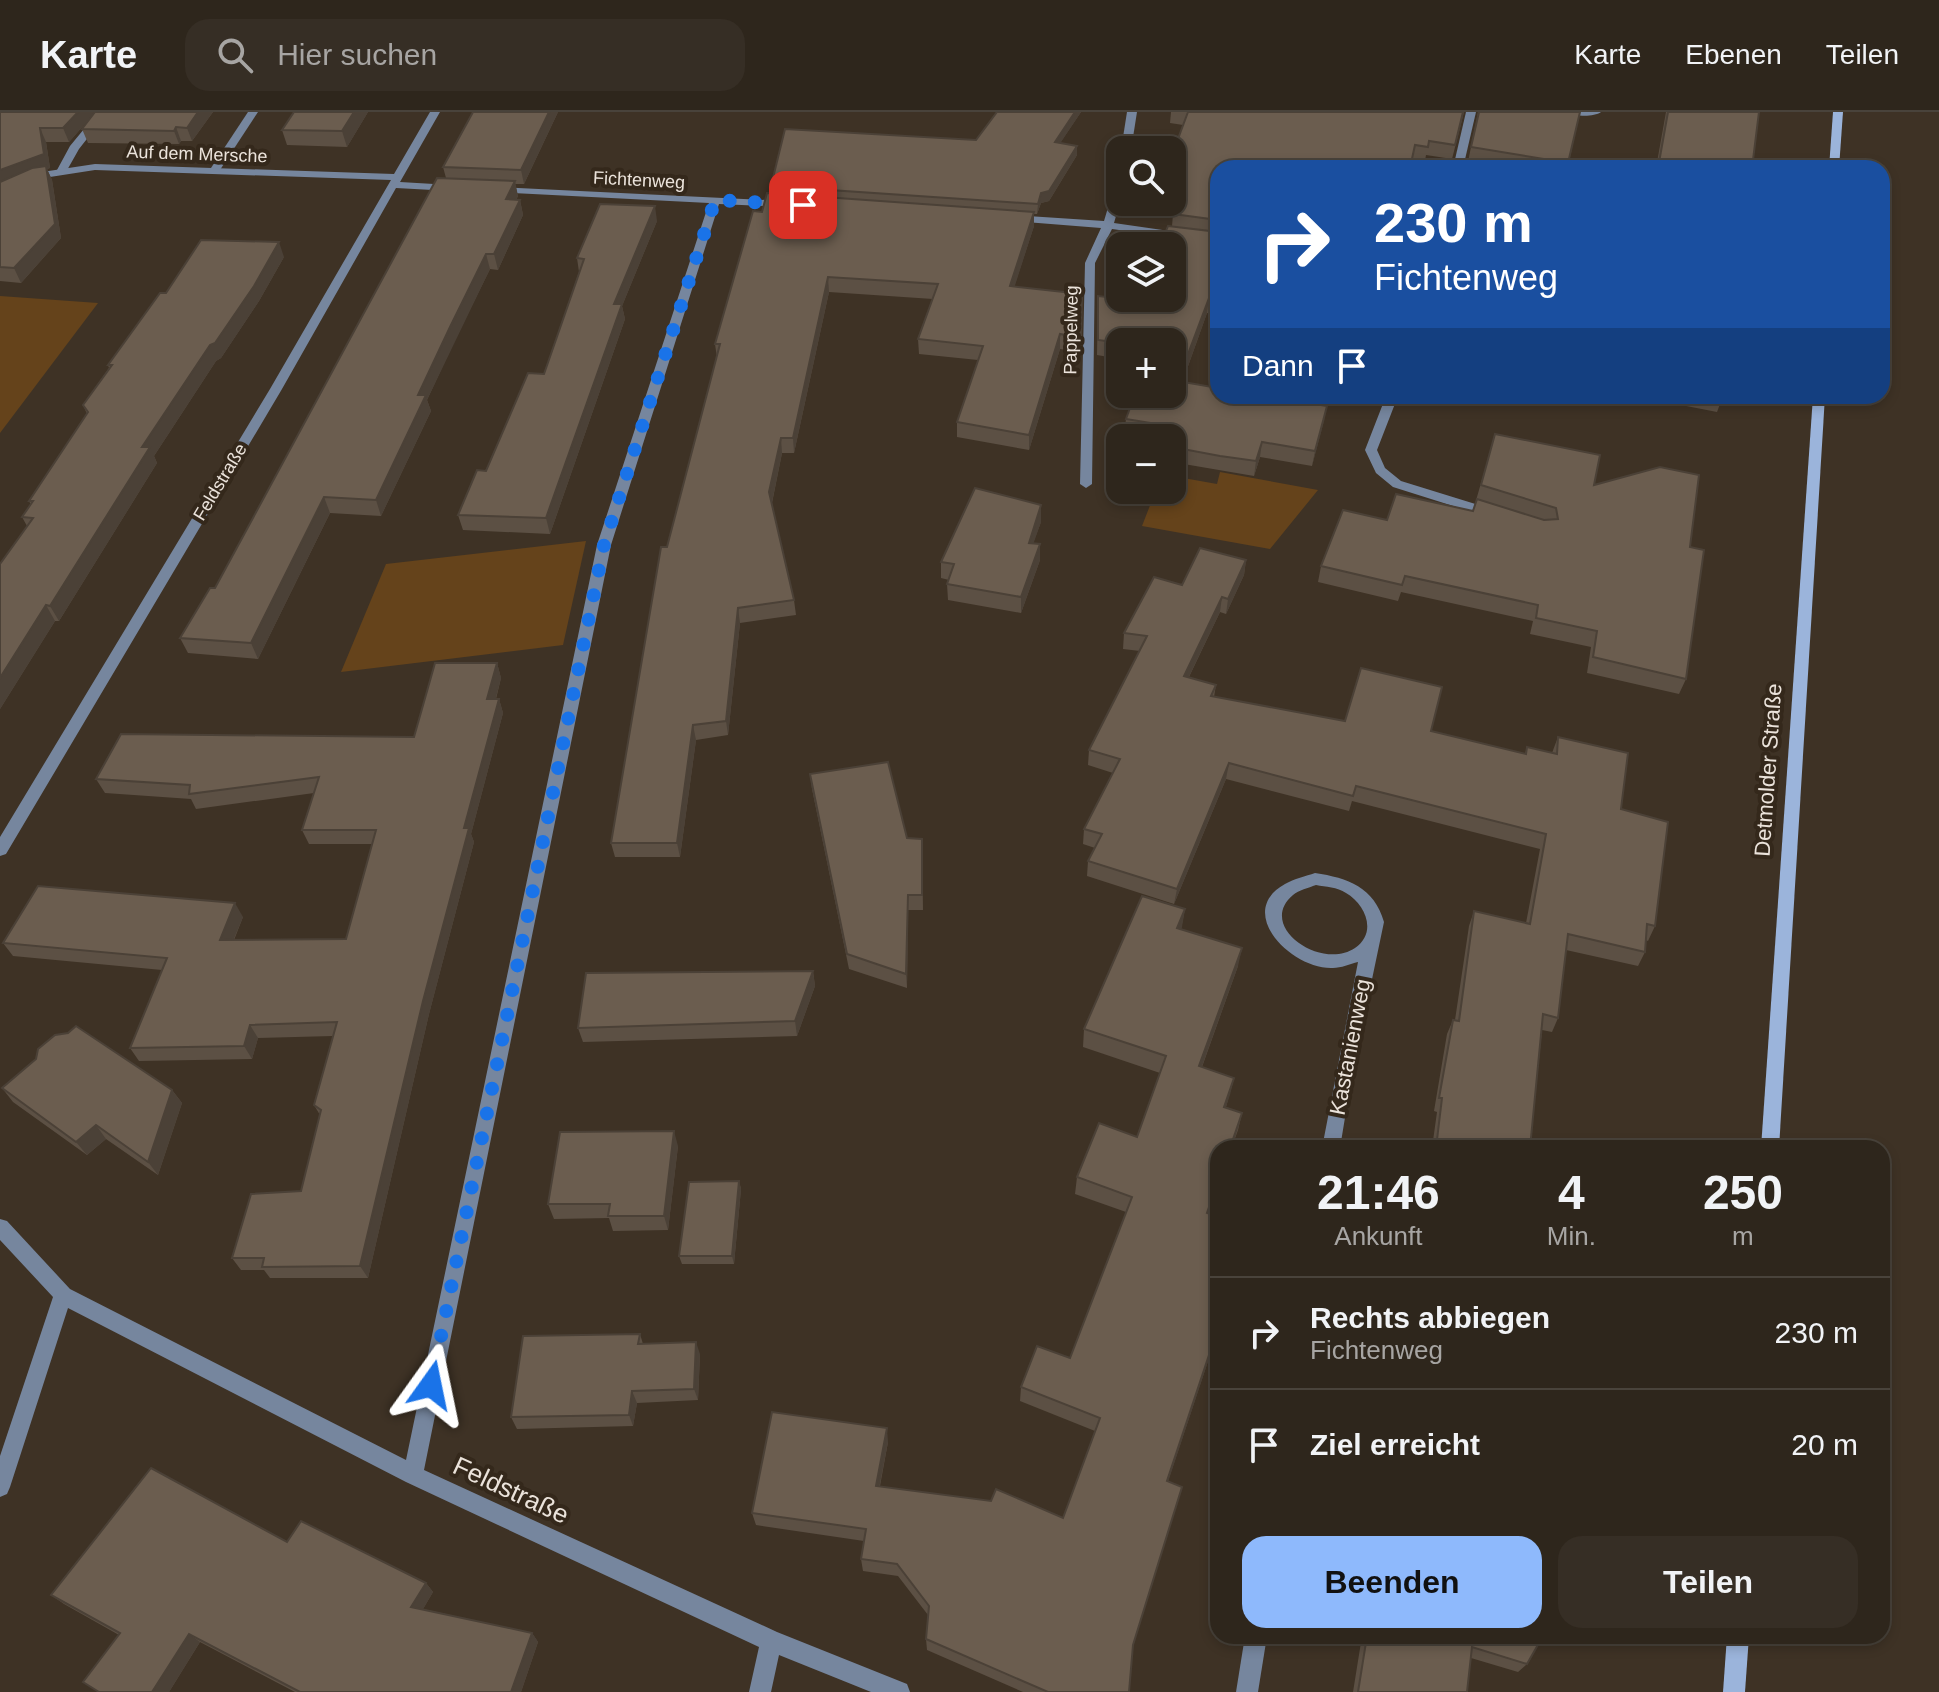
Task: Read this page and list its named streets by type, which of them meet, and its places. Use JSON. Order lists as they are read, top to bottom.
{
  "streets": {
    "main road": ["Detmolder Straße"],
    "street": [
      "Auf dem Mersche",
      "Fichtenweg",
      "Pappelweg",
      "Feldstraße",
      "Kastanienweg"
    ]
  },
  "crossings": [
    ["Auf dem Mersche", "Feldstraße"]
  ],
  "page": {
    "header": "Karte",
    "search": "Hier suchen",
    "nav": ["Karte", "Ebenen", "Teilen"],
    "map_buttons": ["+", "−"],
    "turn": ["230 m", "Fichtenweg"],
    "then": "Dann",
    "eta": [
      "21:46",
      "Ankunft",
      "4",
      "Min.",
      "250",
      "m"
    ],
    "list": [
      {
        "name": "Rechts abbiegen",
        "note": "Fichtenweg",
        "value": "230 m"
      },
      {
        "name": "Ziel erreicht",
        "value": "20 m"
      }
    ],
    "buttons": ["Beenden", "Teilen"]
  }
}
